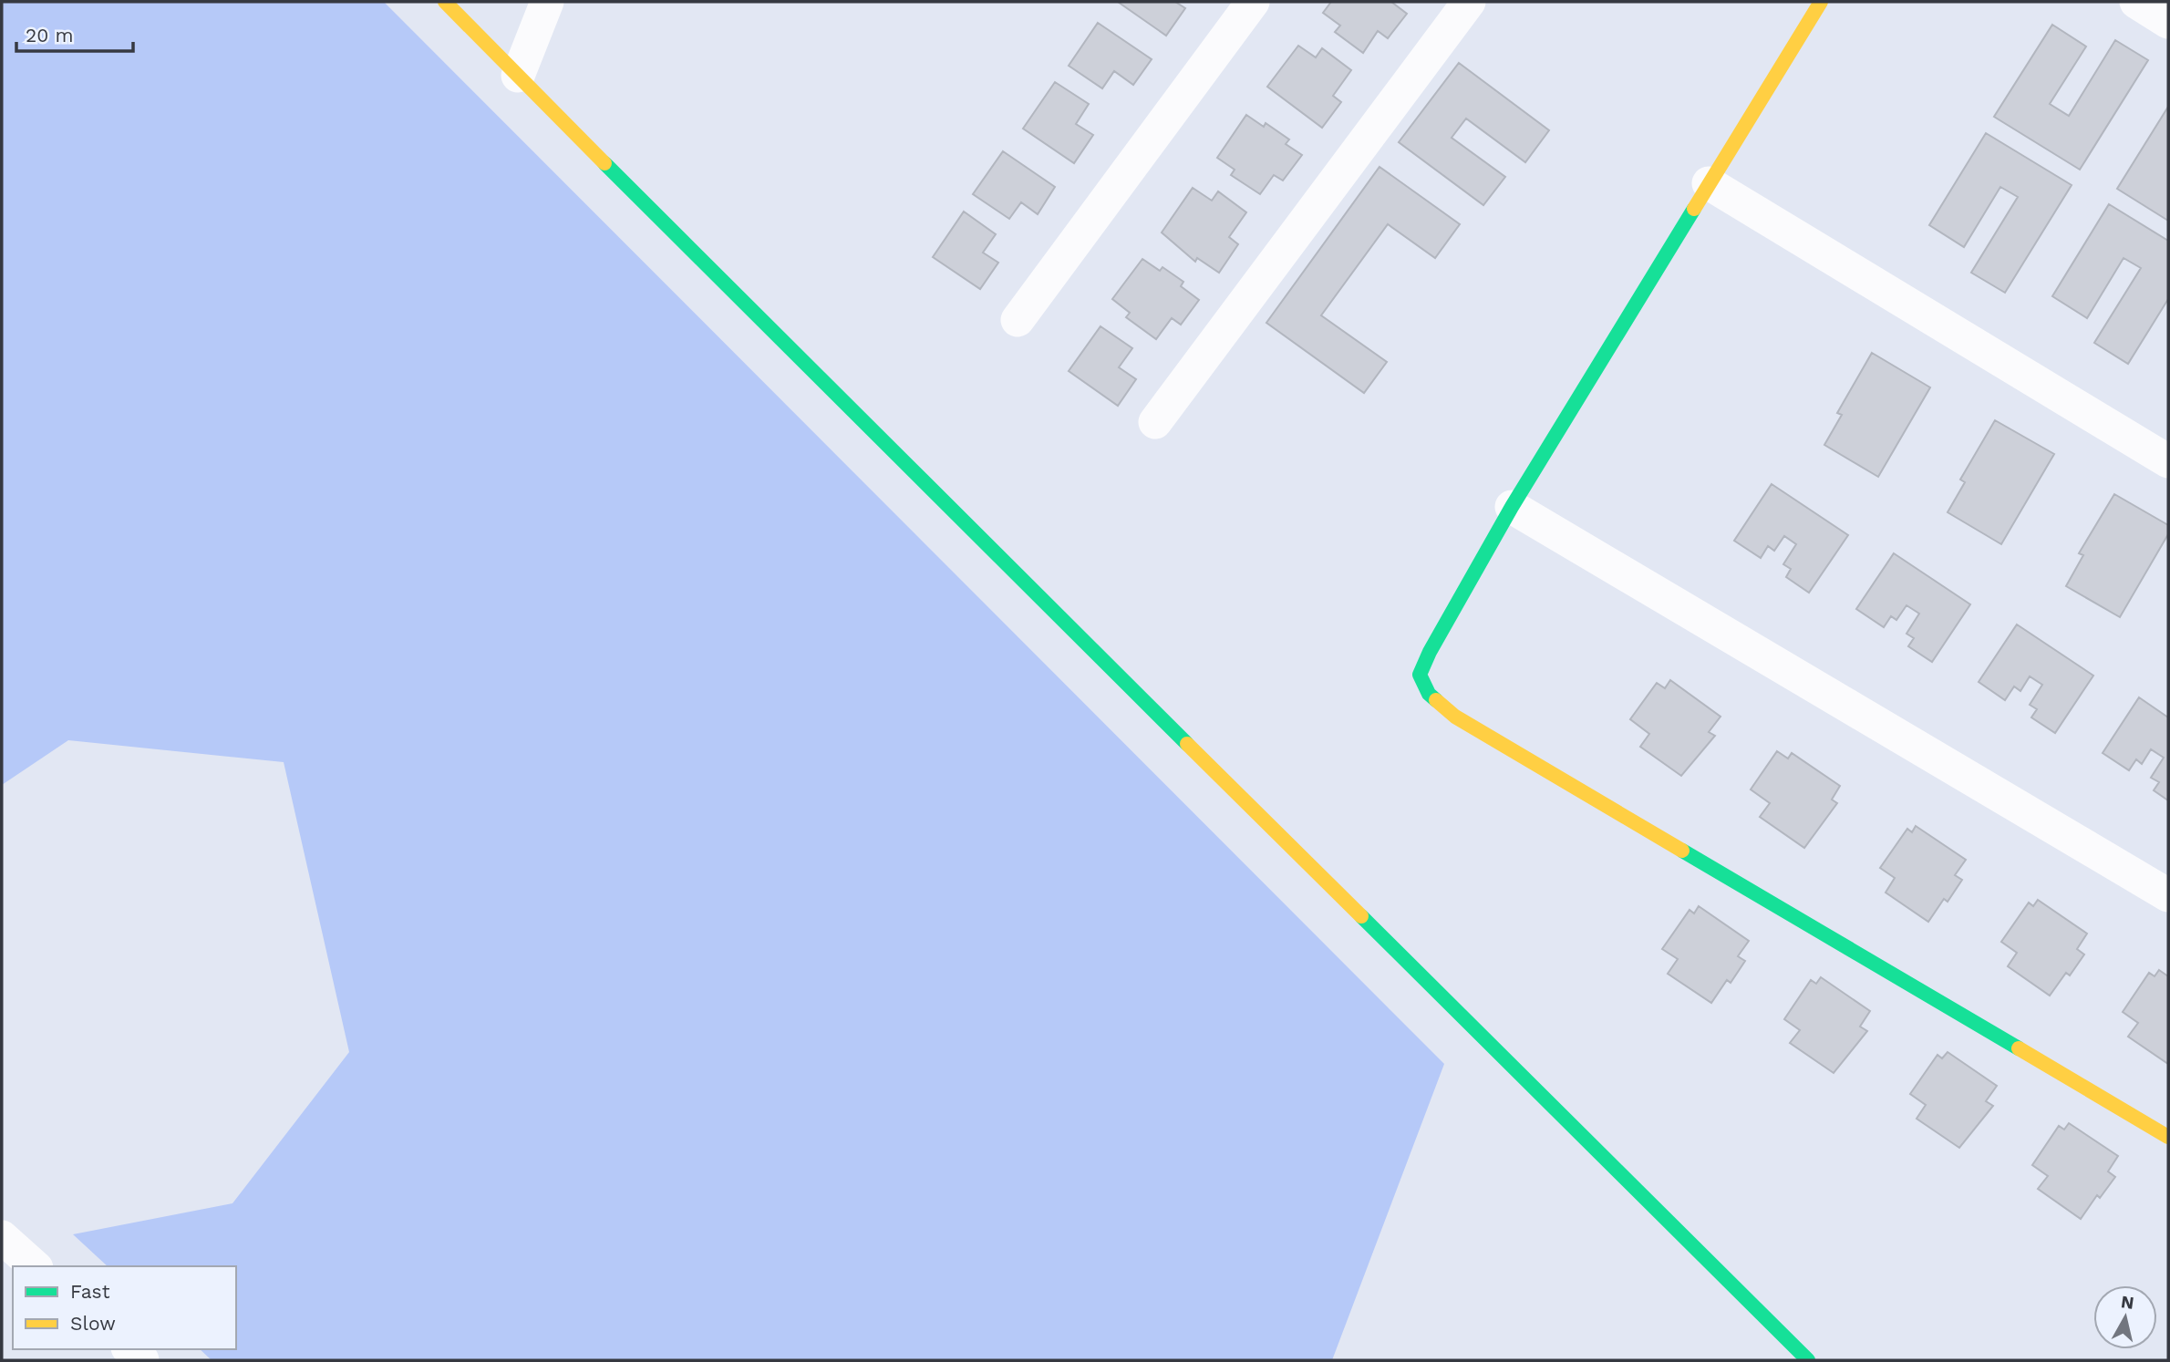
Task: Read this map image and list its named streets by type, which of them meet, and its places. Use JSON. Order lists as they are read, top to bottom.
{
  "legend": ["Fast", "Slow"],
  "scale_bar": "20 m",
  "north": "top"
}
